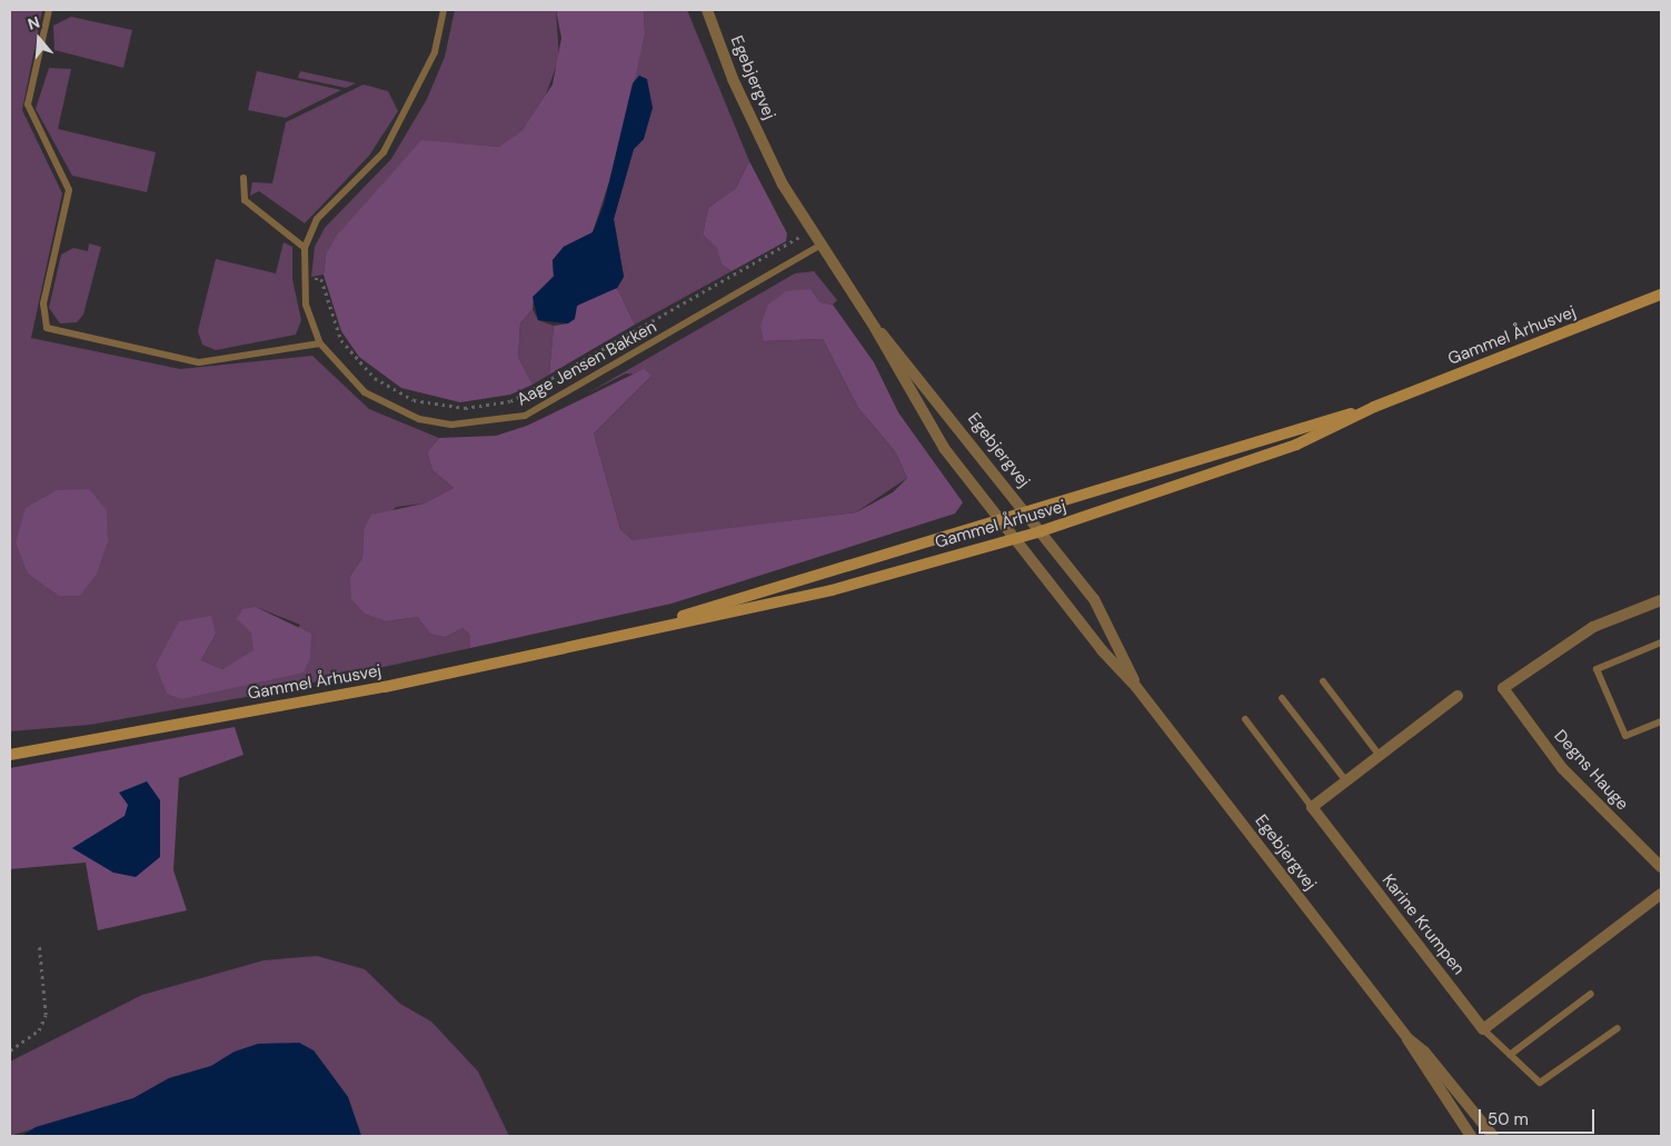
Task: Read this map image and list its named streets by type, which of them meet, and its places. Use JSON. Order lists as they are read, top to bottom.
{
  "streets": {
    "main road": ["Gammel Århusvej"],
    "street": ["Egebjergvej", "Degns Hauge", "Karine Krumpen"],
    "lane": ["Aage Jensen Bakken"]
  },
  "crossings": [
    ["Egebjergvej", "Gammel Århusvej"],
    ["Egebjergvej", "Aage Jensen Bakken"]
  ],
  "scale_bar": "50 m",
  "north": "top"
}
